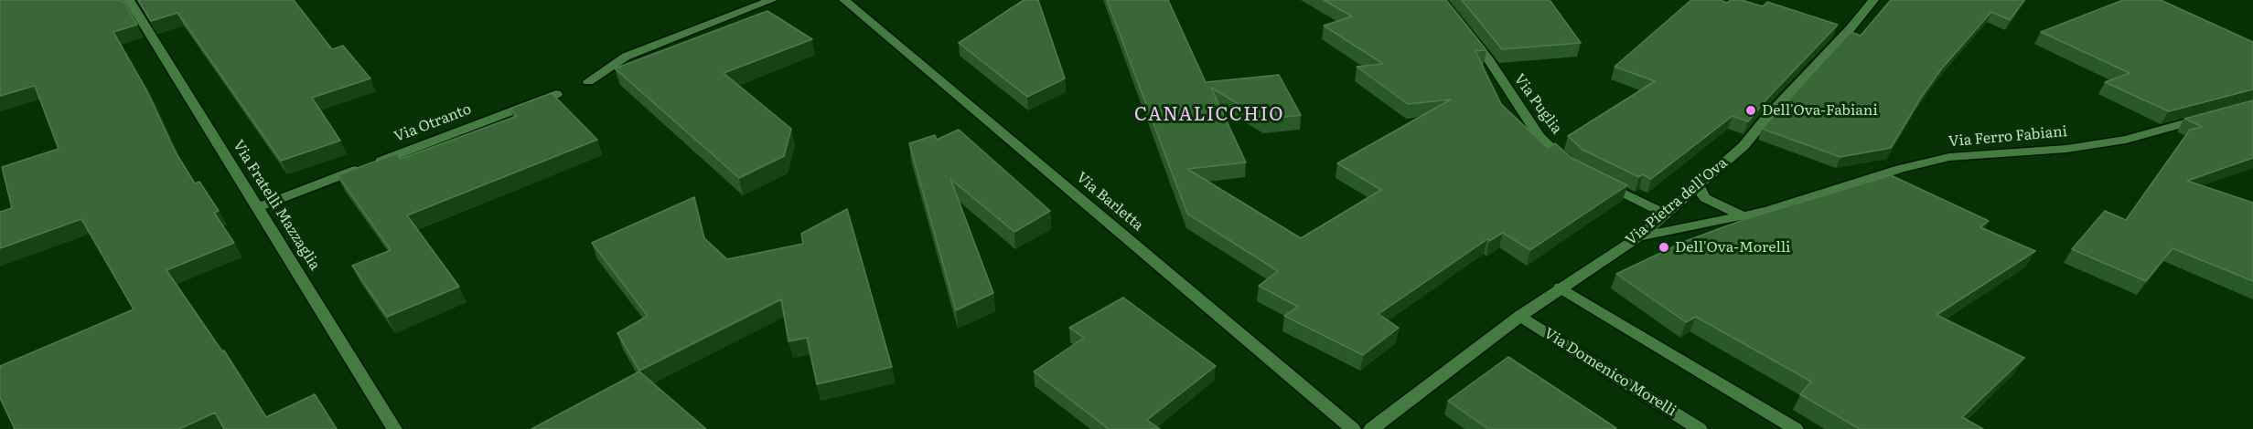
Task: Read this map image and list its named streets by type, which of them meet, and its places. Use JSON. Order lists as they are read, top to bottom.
{
  "streets": {
    "street": [
      "Via Puglia",
      "Via Otranto",
      "Via Ferro Fabiani",
      "Via Barletta",
      "Via Pietra dell'Ova",
      "Via Fratelli Mazzaglia",
      "Via Domenico Morelli"
    ]
  },
  "crossings": [
    ["Via Otranto", "Via Fratelli Mazzaglia"],
    ["Via Ferro Fabiani", "Via Pietra dell'Ova"],
    ["Via Pietra dell'Ova", "Via Domenico Morelli"]
  ],
  "districts": ["CANALICCHIO"],
  "places": ["Dell'Ova-Fabiani", "Dell'Ova-Morelli"]
}
